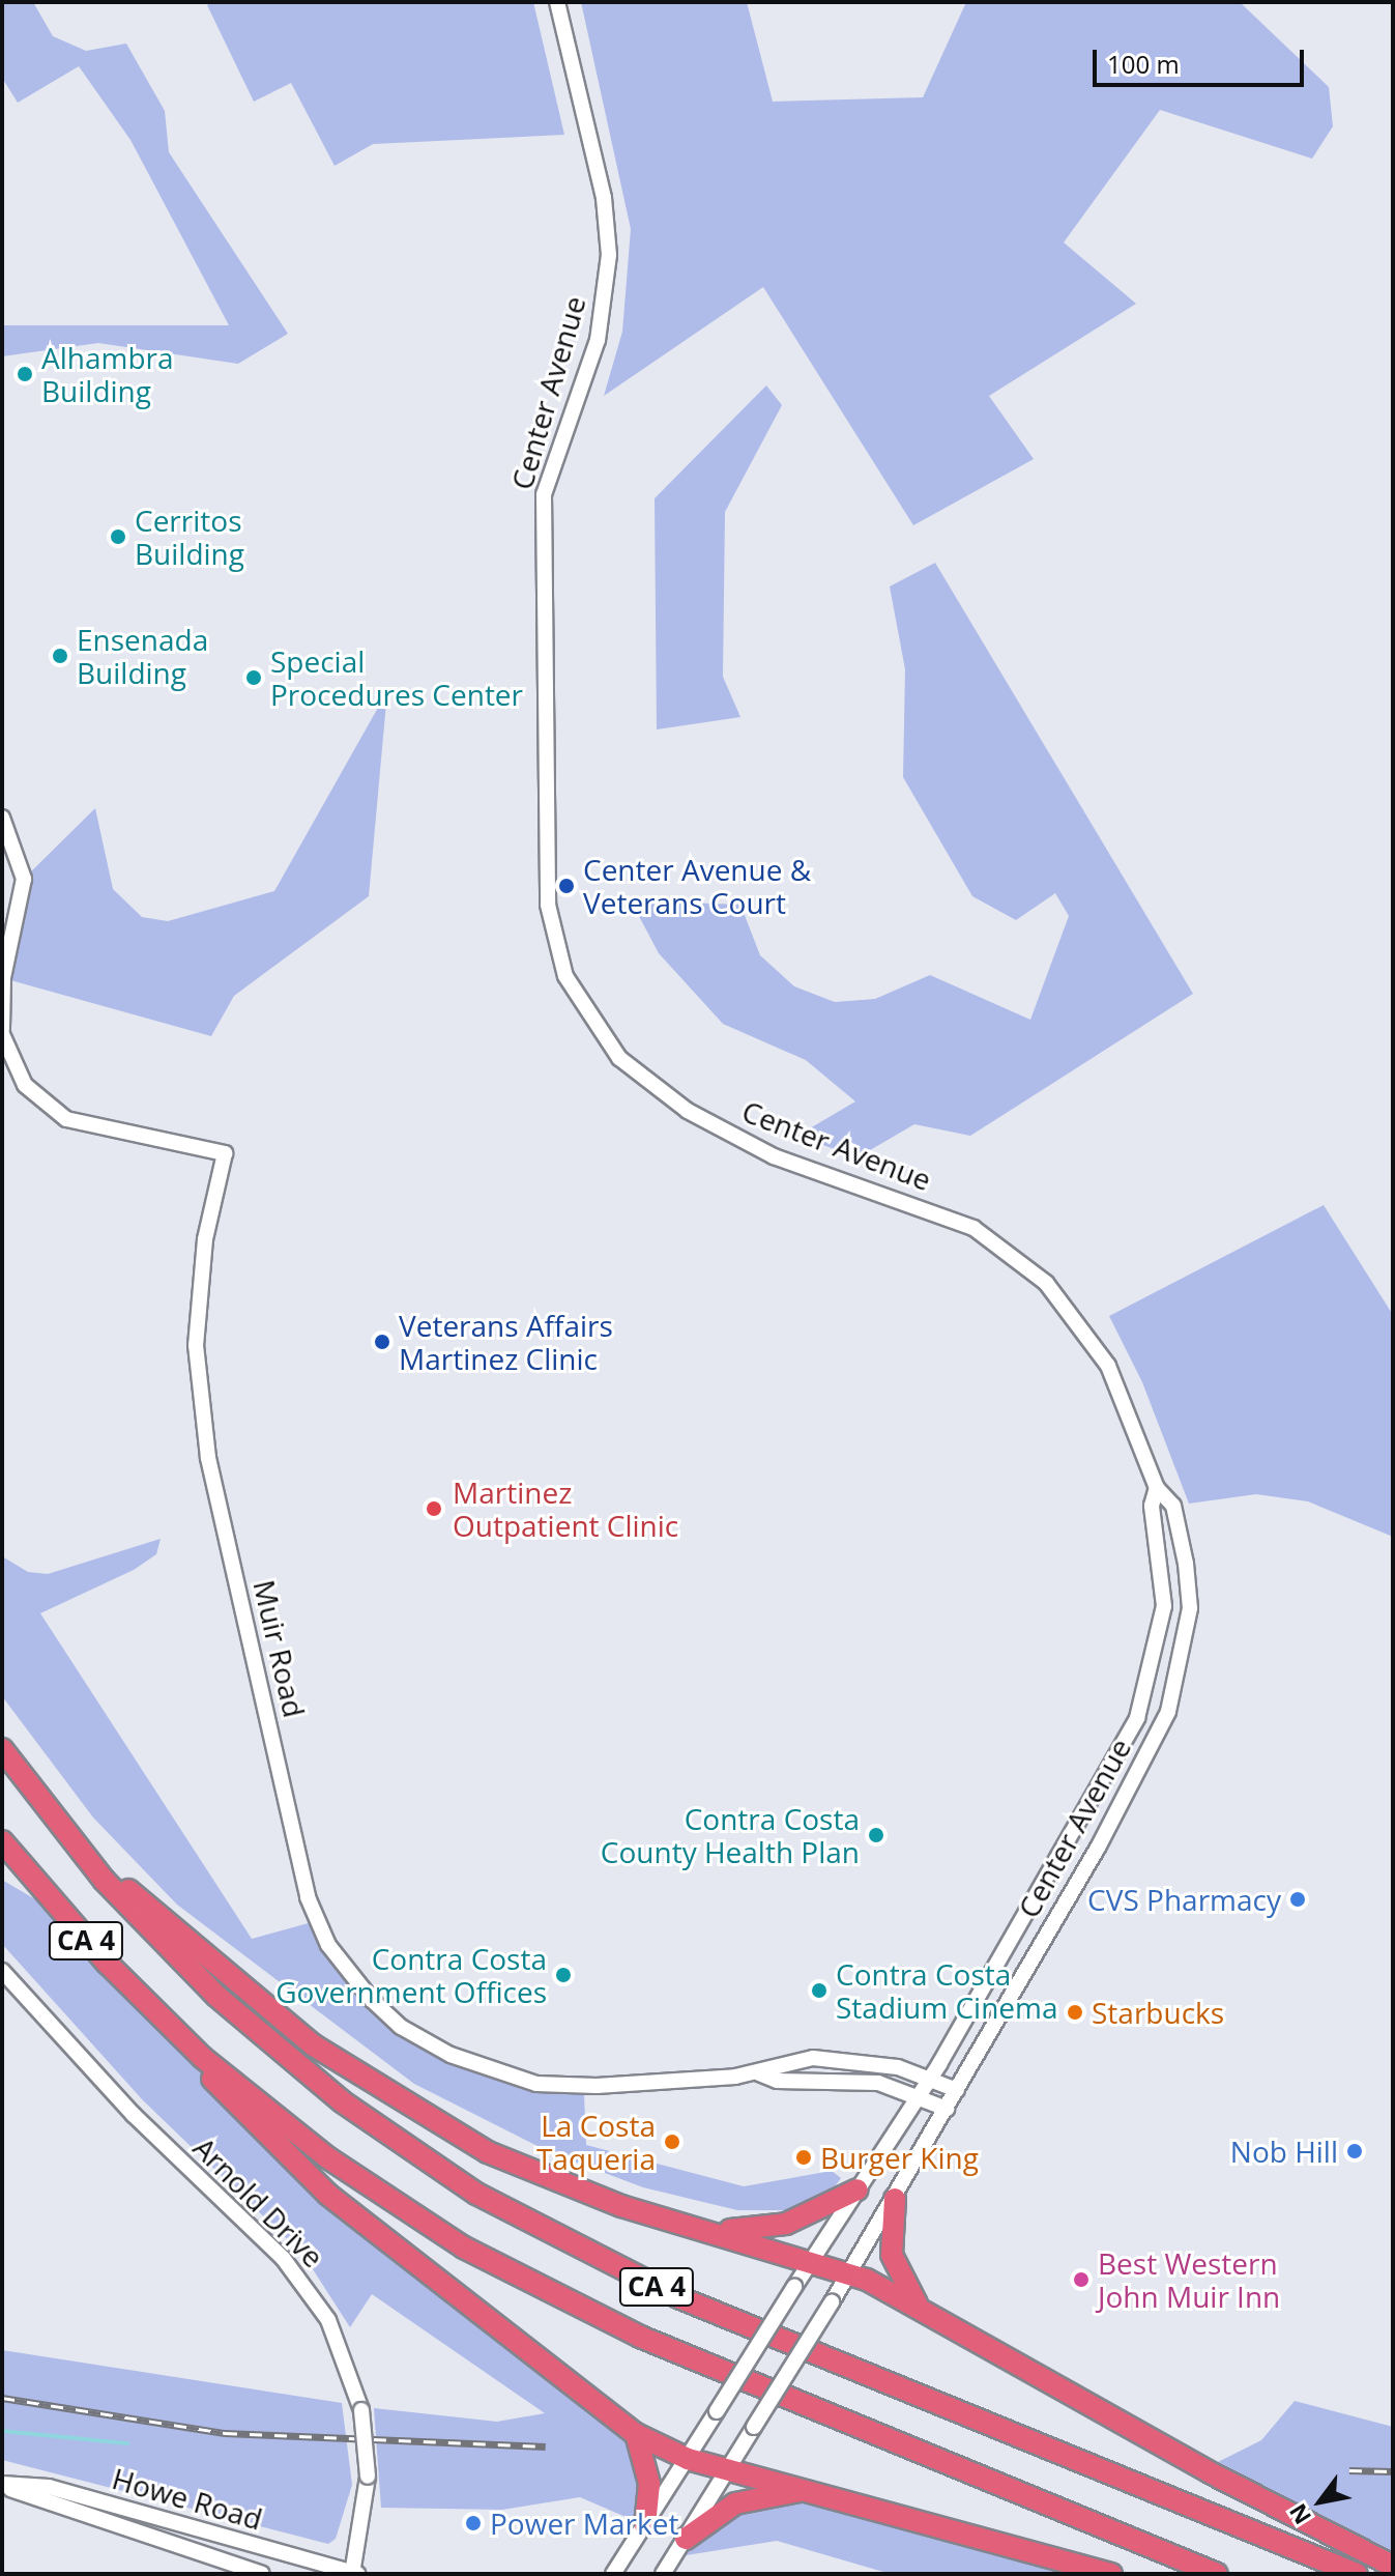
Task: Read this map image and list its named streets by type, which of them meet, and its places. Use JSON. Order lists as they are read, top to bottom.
{
  "streets": {
    "highway": ["CA 4"],
    "street": [
      "Center Avenue",
      "Muir Road",
      "Arnold Drive",
      "Howe Road"
    ]
  },
  "crossings": [
    ["Center Avenue", "Muir Road"],
    ["Arnold Drive", "Howe Road"]
  ],
  "places": [
    "Alhambra Building",
    "Cerritos Building",
    "Ensenada Building",
    "Special Procedures Center",
    "Center Avenue & Veterans Court",
    "Veterans Affairs Martinez Clinic",
    "Martinez Outpatient Clinic",
    "Contra Costa County Health Plan",
    "CVS Pharmacy",
    "Contra Costa Government Offices",
    "Contra Costa Stadium Cinema",
    "Starbucks",
    "La Costa Taqueria",
    "Nob Hill",
    "Burger King",
    "Best Western John Muir Inn",
    "Power Market"
  ],
  "scale_bar": "100 m",
  "north": "bottom left"
}
